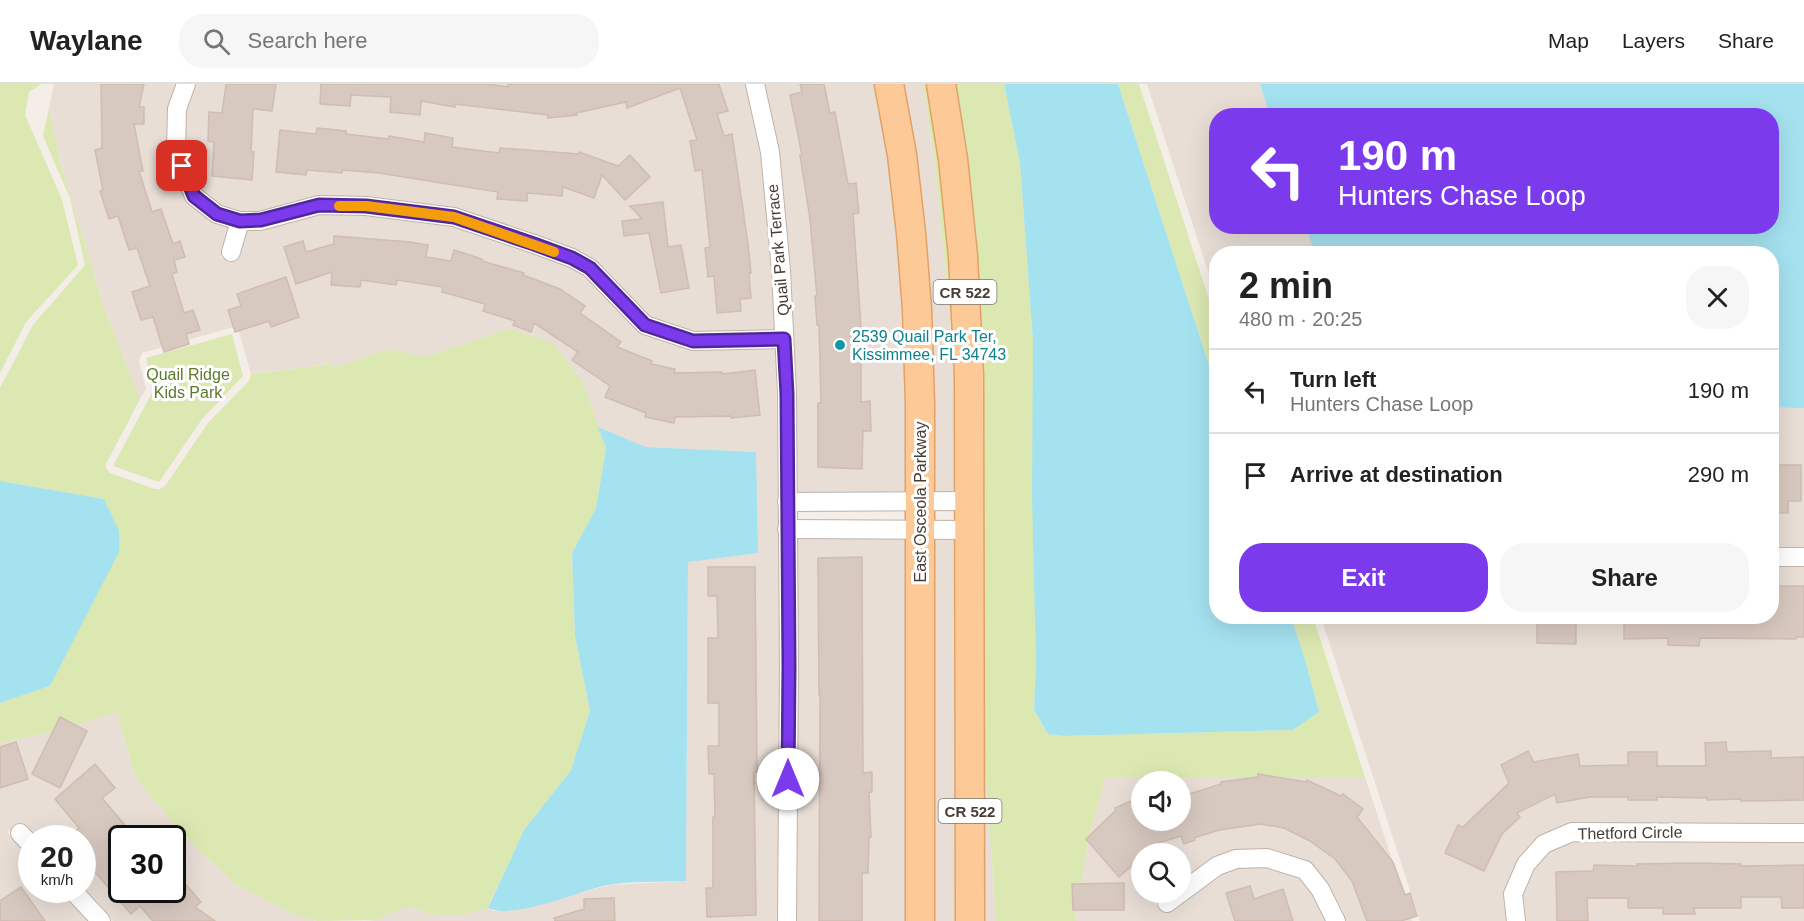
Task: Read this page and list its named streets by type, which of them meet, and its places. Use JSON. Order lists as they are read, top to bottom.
{
  "streets": {
    "main road": ["CR 522", "East Osceola Parkway"],
    "street": ["Quail Park Terrace", "Thetford Circle"]
  },
  "parks": ["Quail Ridge Kids Park"],
  "places": ["2539 Quail Park Ter, Kissimmee, FL 34743"],
  "page": {
    "header": "Waylane",
    "search": "Search here",
    "nav": ["Map", "Layers", "Share"],
    "turn": ["190 m", "Hunters Chase Loop"],
    "heading": ["2 min", "480 m · 20:25"],
    "list": [
      {
        "name": "Turn left",
        "note": "Hunters Chase Loop",
        "value": "190 m"
      },
      {
        "name": "Arrive at destination",
        "value": "290 m"
      }
    ],
    "buttons": ["Exit", "Share"],
    "speed": "20 km/h",
    "limit": "30"
  }
}
